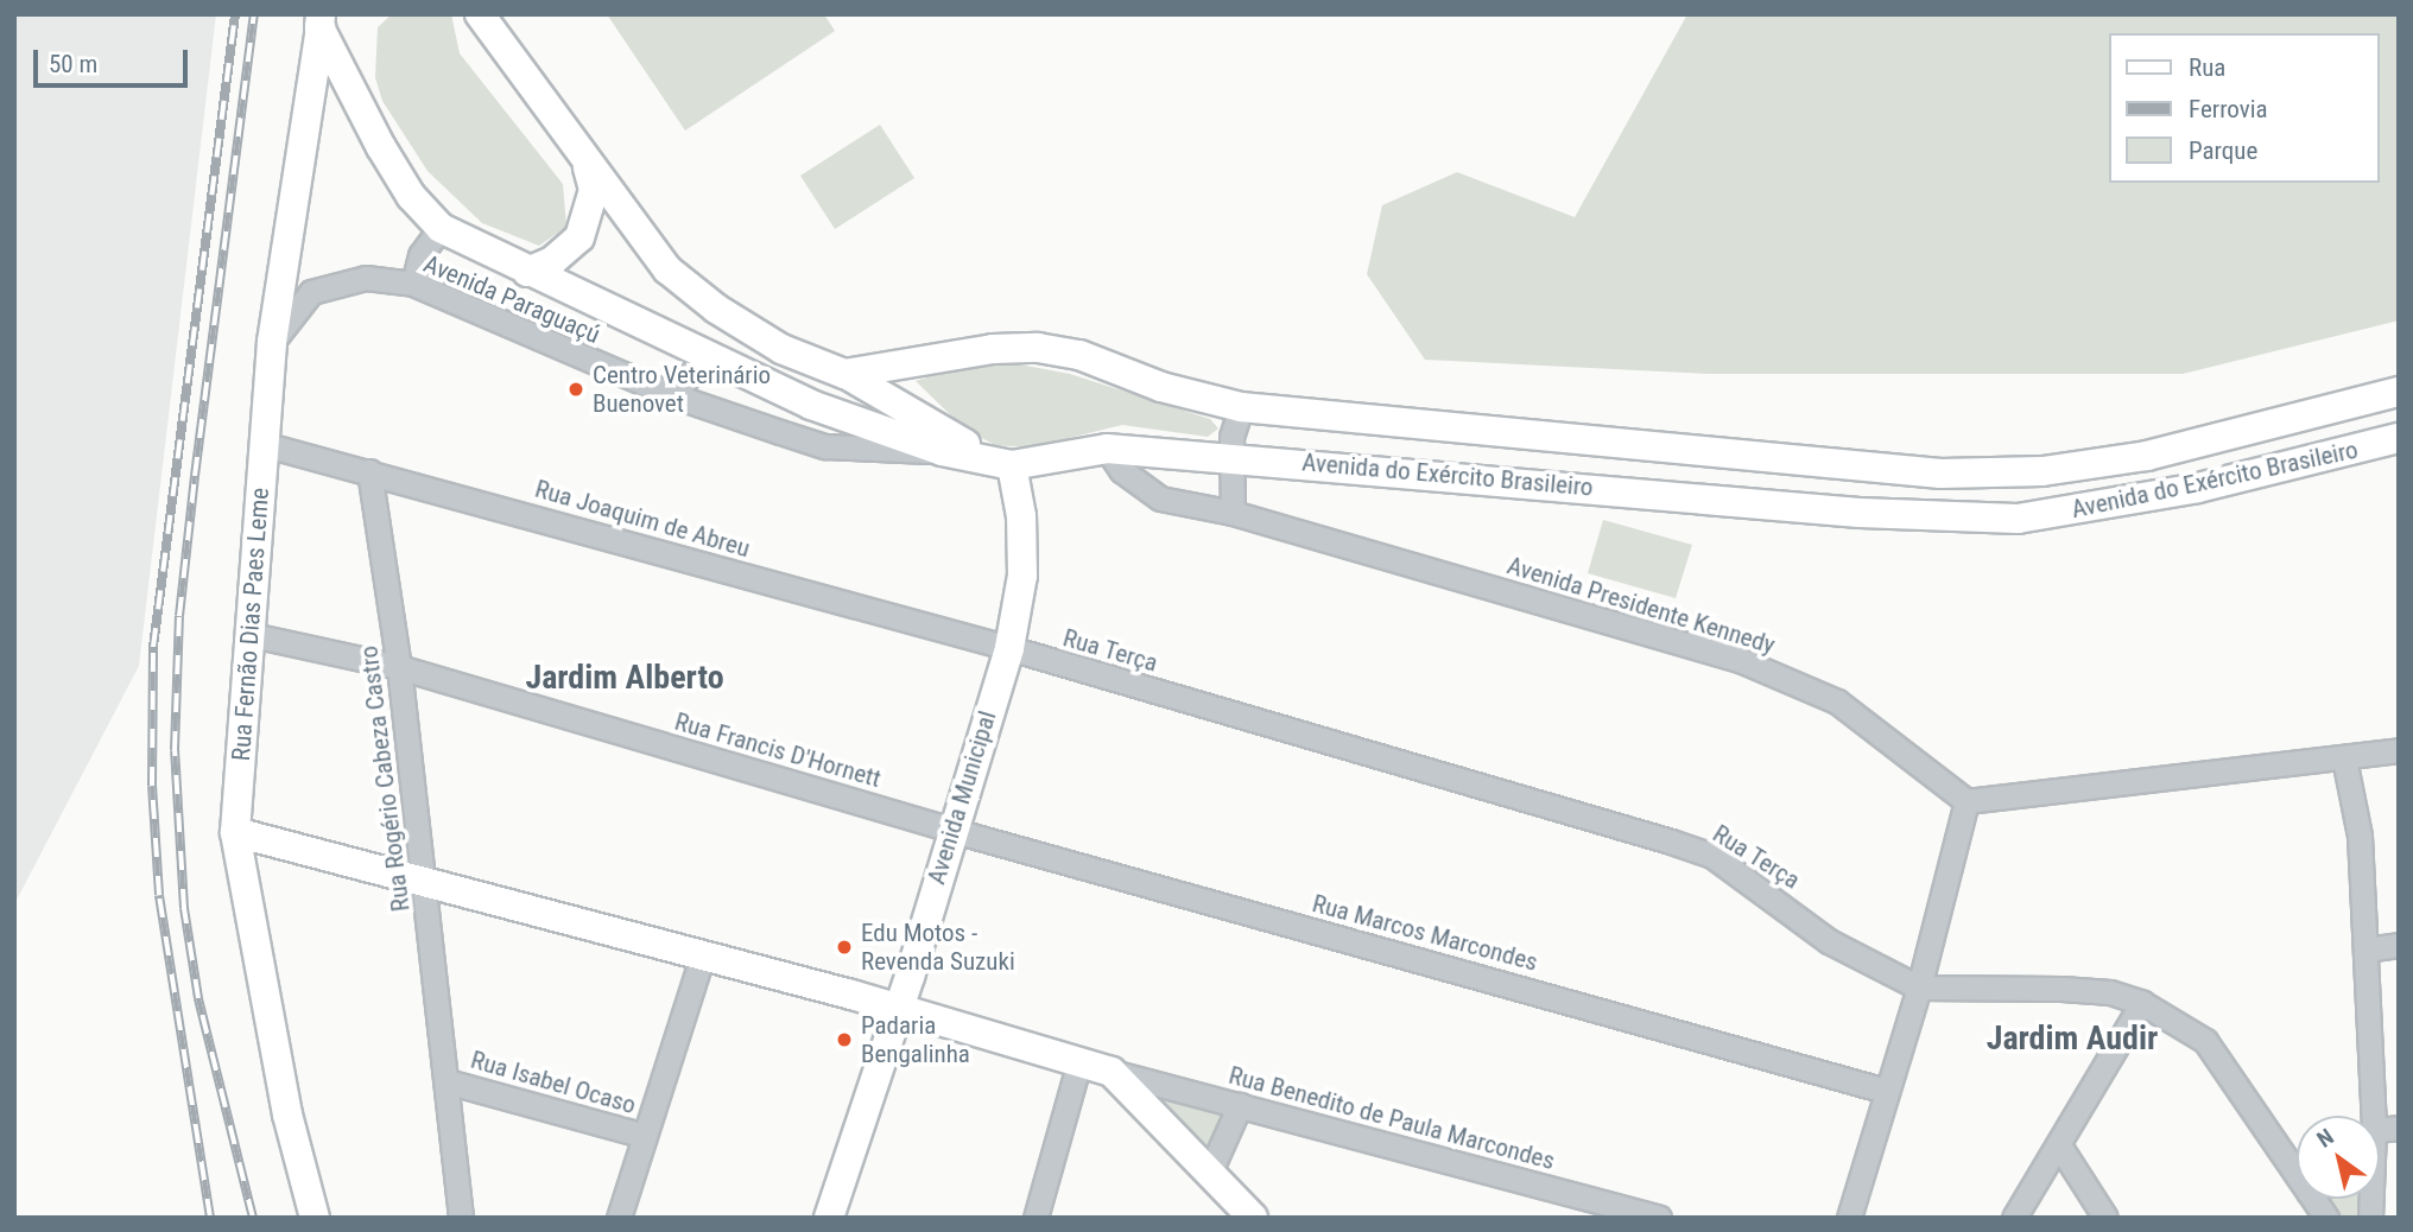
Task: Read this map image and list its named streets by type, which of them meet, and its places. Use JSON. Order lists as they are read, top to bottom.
{
  "streets": {
    "main road": ["Avenida do Exército Brasileiro", "Rua Fernão Dias Paes Leme", "Avenida Municipal"],
    "street": [
      "Avenida Paraguaçú",
      "Rua Joaquim de Abreu",
      "Avenida Presidente Kennedy",
      "Rua Terça",
      "Rua Francis D'Hornett",
      "Rua Rogério Cabeza Castro",
      "Rua Marcos Marcondes",
      "Rua Isabel Ocaso",
      "Rua Benedito de Paula Marcondes"
    ]
  },
  "crossings": [
    ["Avenida Paraguaçú", "Avenida do Exército Brasileiro"],
    ["Avenida Paraguaçú", "Rua Fernão Dias Paes Leme"],
    ["Avenida do Exército Brasileiro", "Avenida Presidente Kennedy"],
    ["Avenida do Exército Brasileiro", "Avenida Municipal"],
    ["Rua Joaquim de Abreu", "Rua Fernão Dias Paes Leme"],
    ["Rua Joaquim de Abreu", "Rua Terça"],
    ["Rua Joaquim de Abreu", "Rua Rogério Cabeza Castro"],
    ["Rua Joaquim de Abreu", "Avenida Municipal"],
    ["Rua Fernão Dias Paes Leme", "Rua Francis D'Hornett"],
    ["Rua Terça", "Avenida Municipal"],
    ["Rua Francis D'Hornett", "Rua Rogério Cabeza Castro"],
    ["Rua Francis D'Hornett", "Avenida Municipal"],
    ["Rua Francis D'Hornett", "Rua Marcos Marcondes"],
    ["Rua Rogério Cabeza Castro", "Rua Isabel Ocaso"],
    ["Avenida Municipal", "Rua Marcos Marcondes"]
  ],
  "districts": ["Jardim Alberto", "Jardim Audir"],
  "places": ["Centro Veterinário Buenovet", "Edu Motos - Revenda Suzuki", "Padaria Bengalinha"],
  "legend": ["Rua", "Ferrovia", "Parque"],
  "scale_bar": "50 m",
  "north": "top left"
}
